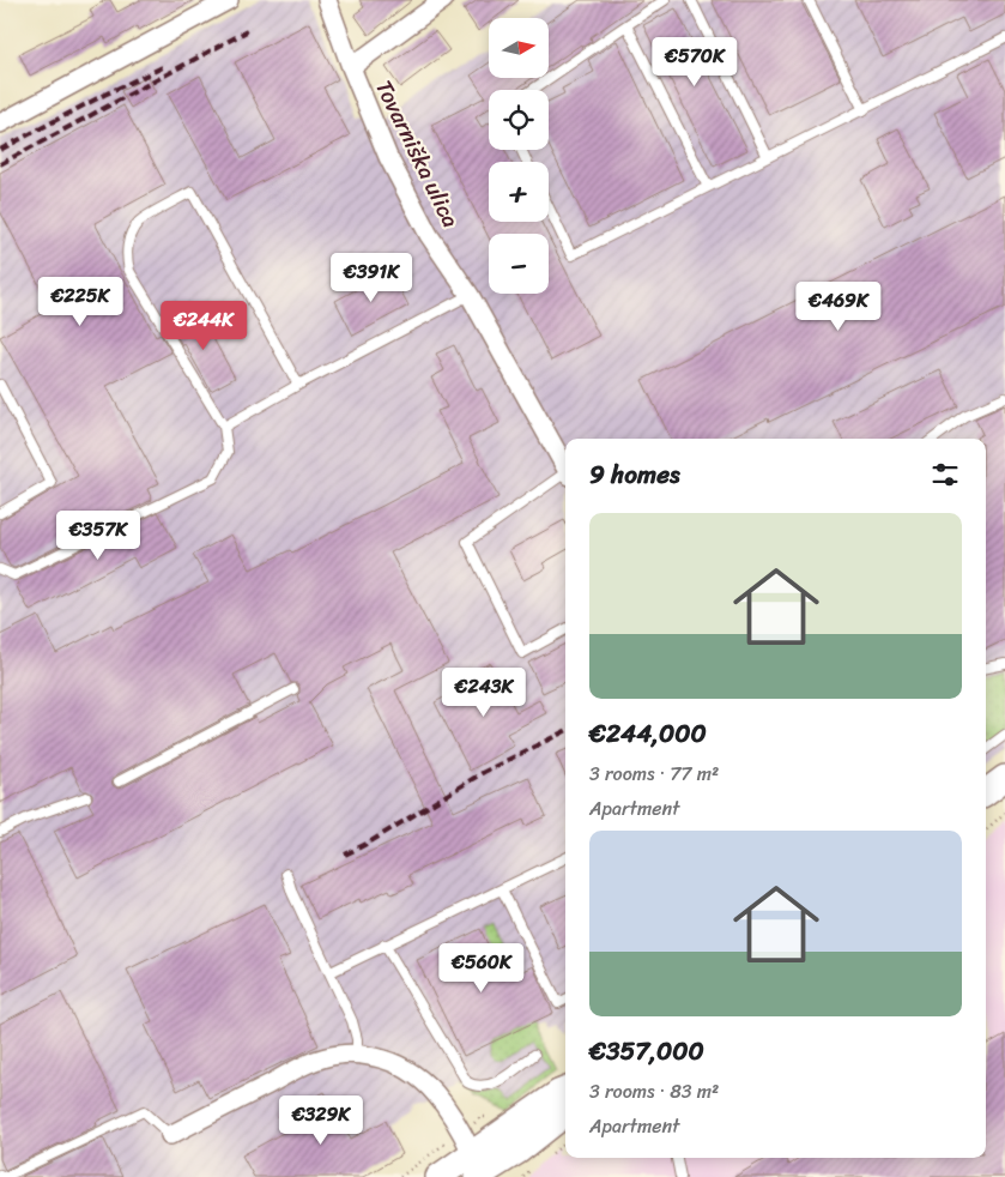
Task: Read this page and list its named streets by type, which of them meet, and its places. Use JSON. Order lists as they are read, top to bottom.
{
  "streets": {
    "street": ["Tovarniška ulica"]
  },
  "north": "right",
  "page": {
    "map_buttons": ["+", "−"],
    "price": [
      "€570K",
      "€391K",
      "€225K",
      "€469K",
      "€244K",
      "€357K",
      "€243K",
      "€560K",
      "€329K"
    ],
    "heading": "9 homes",
    "list": [
      {
        "name": "€244,000",
        "note": "3 rooms · 77 m² · Apartment"
      },
      {
        "name": "€357,000",
        "note": "3 rooms · 83 m² · Apartment"
      }
    ]
  }
}
